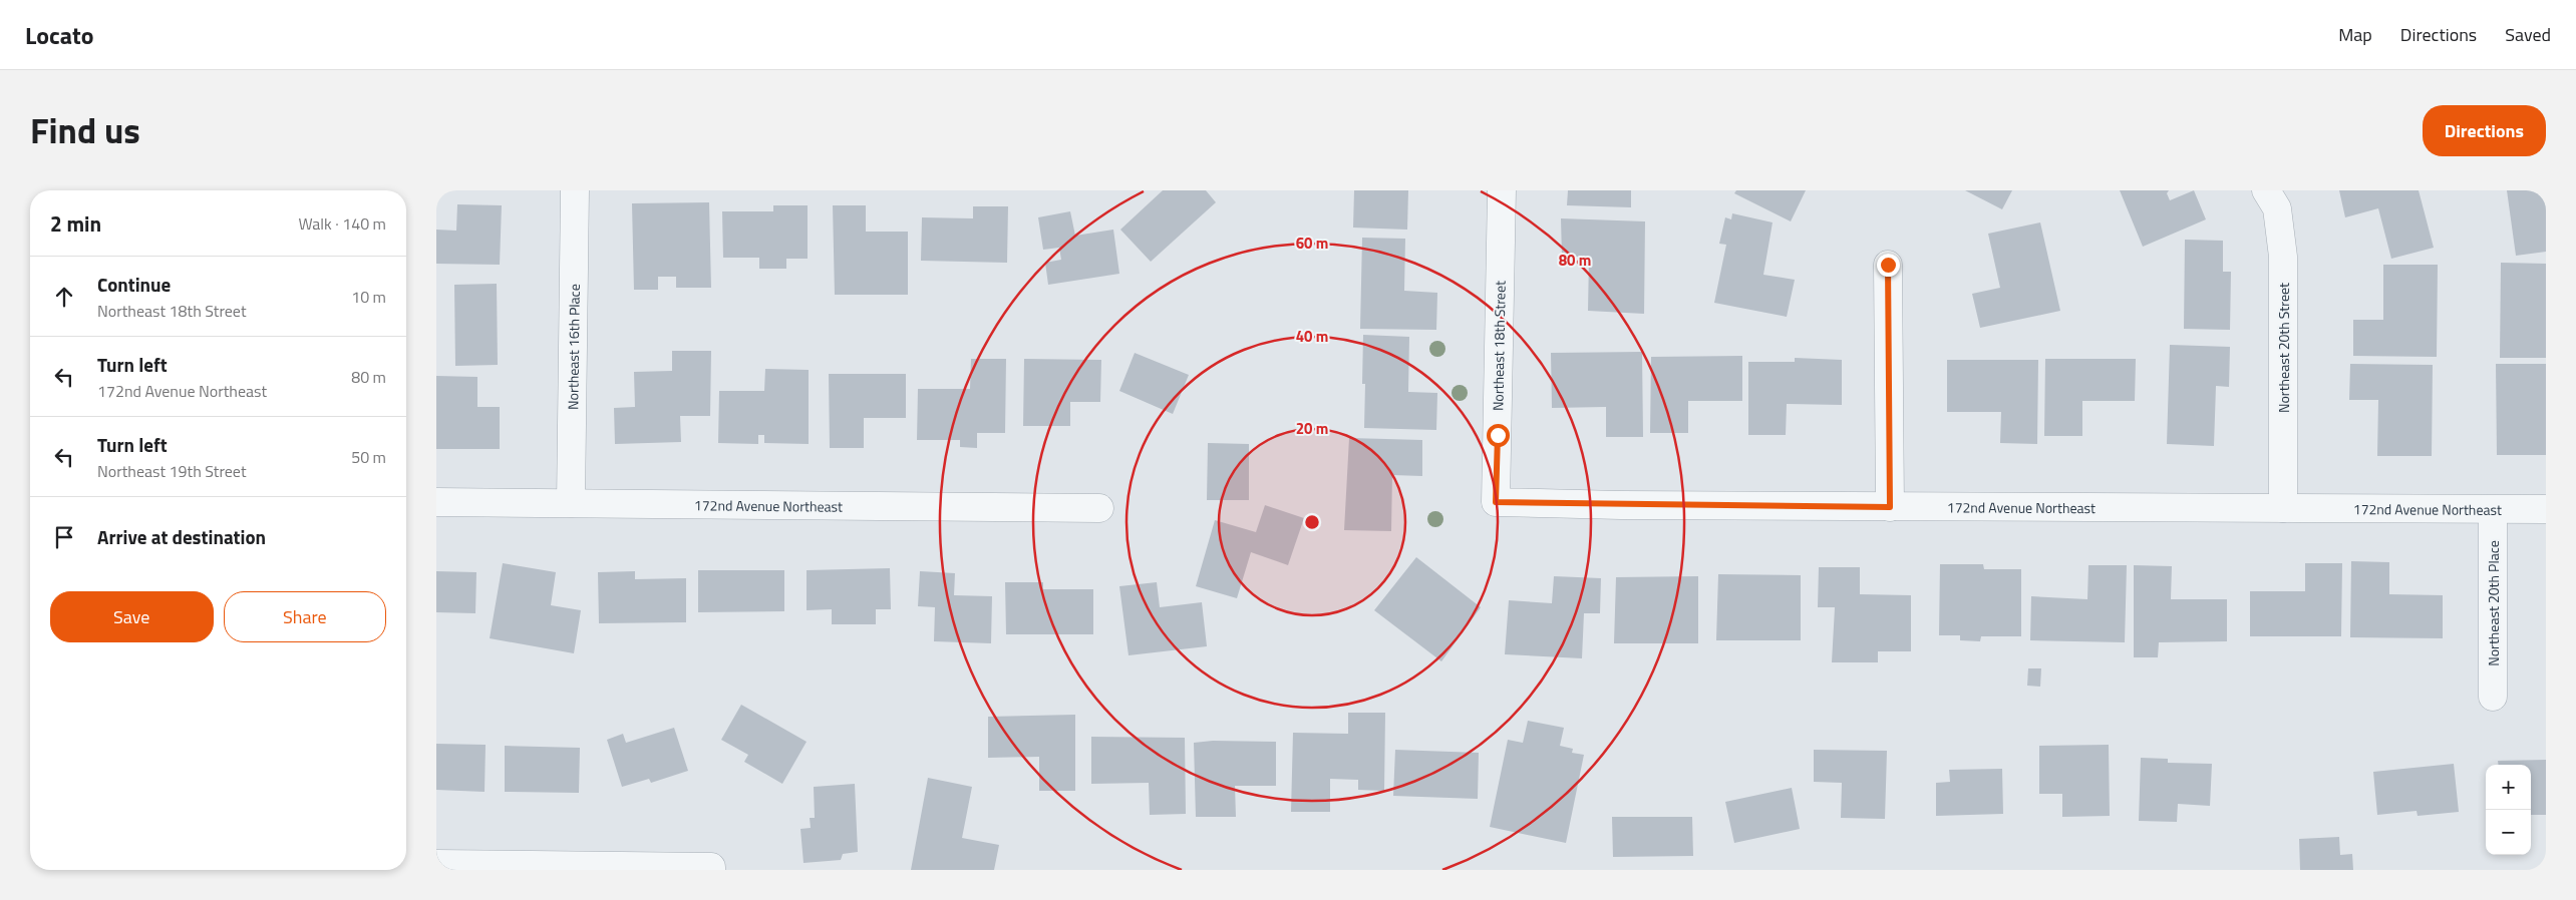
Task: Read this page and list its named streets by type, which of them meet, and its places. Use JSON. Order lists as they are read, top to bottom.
{
  "streets": {
    "street": [
      "Northeast 18th Street",
      "Northeast 16th Place",
      "Northeast 20th Street",
      "172nd Avenue Northeast",
      "Northeast 20th Place"
    ]
  },
  "crossings": [
    ["Northeast 18th Street", "172nd Avenue Northeast"],
    ["Northeast 16th Place", "172nd Avenue Northeast"],
    ["Northeast 20th Street", "172nd Avenue Northeast"],
    ["172nd Avenue Northeast", "Northeast 20th Place"]
  ],
  "page": {
    "header": "Locato",
    "nav": ["Map", "Directions", "Saved"],
    "title": "Find us",
    "buttons": [
      "Directions",
      ["Save", "Share"]
    ],
    "heading": ["2 min", "Walk · 140 m"],
    "list": [
      ["Continue", "Northeast 18th Street", "10 m"],
      ["Turn left", "172nd Avenue Northeast", "80 m"],
      ["Turn left", "Northeast 19th Street", "50 m"],
      "Arrive at destination"
    ],
    "map_buttons": ["+", "−"]
  },
  "rings": [
    "60 m",
    "80 m",
    "40 m",
    "20 m"
  ]
}
